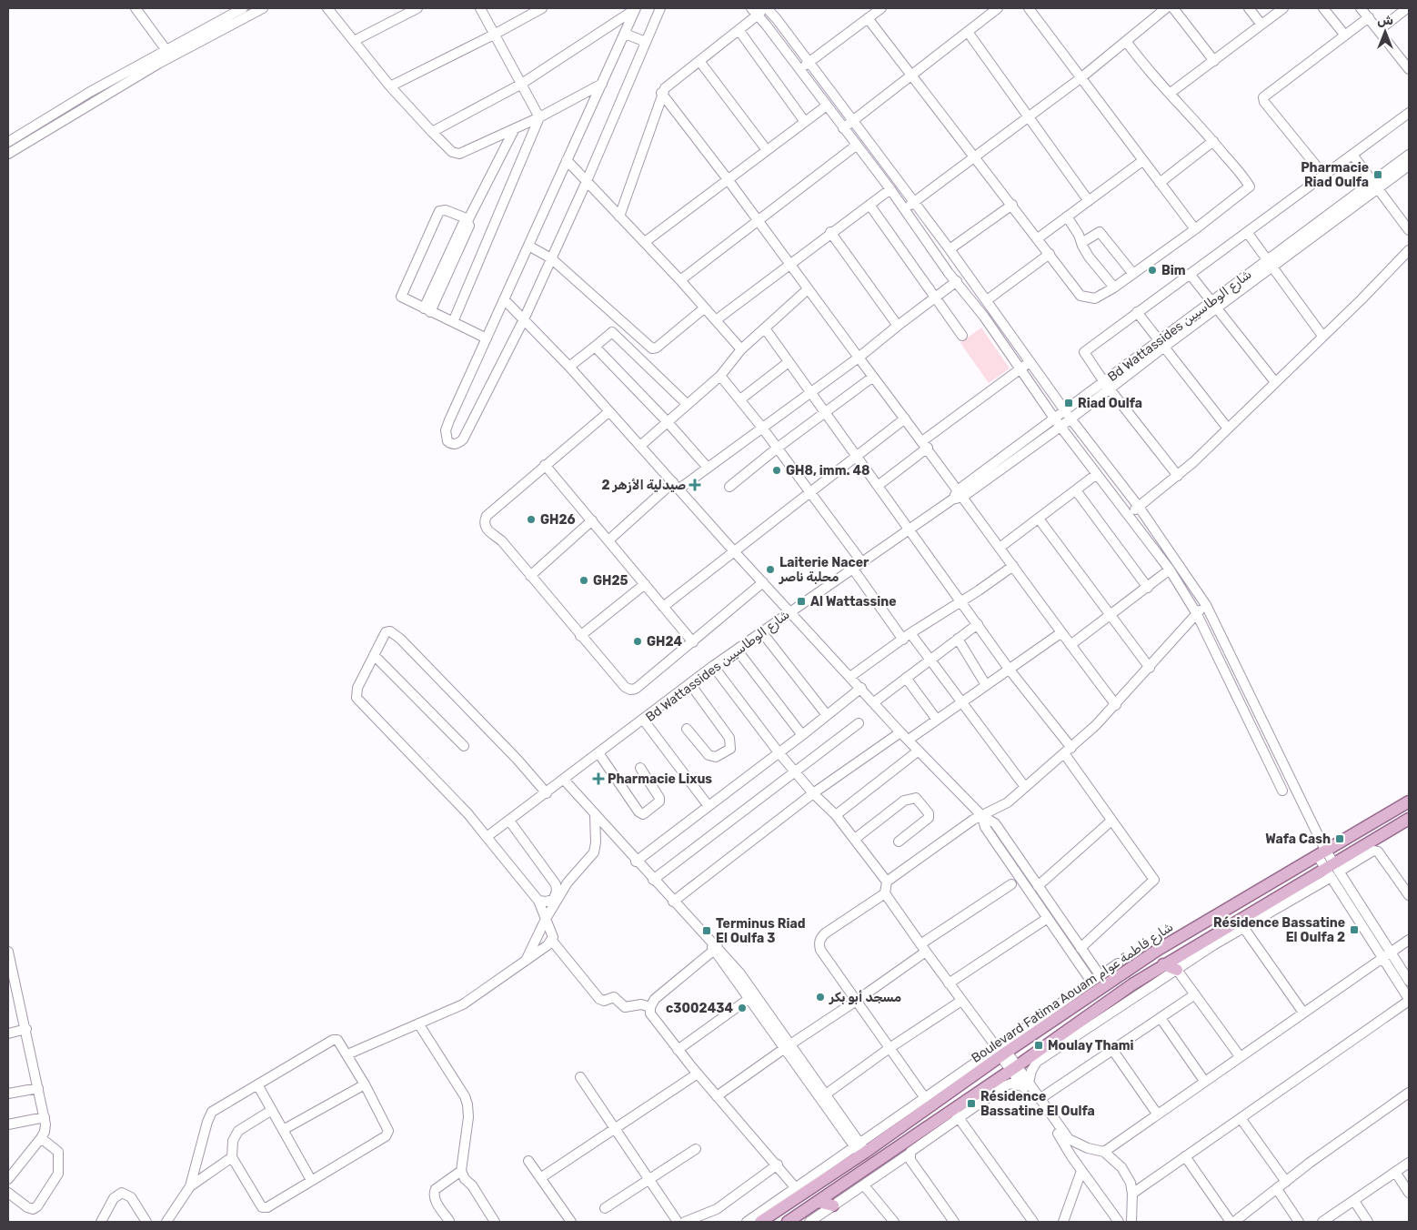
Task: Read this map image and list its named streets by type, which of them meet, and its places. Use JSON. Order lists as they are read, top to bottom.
{
  "streets": {
    "main road": ["Boulevard Fatima Aouam شارع فاطمة عوام"],
    "street": ["Bd Wattassides شارع الوطاسيين"]
  },
  "places": {
    "transit": [
      "Pharmacie Riad Oulfa",
      "Riad Oulfa",
      "Al Wattassine",
      "Wafa Cash",
      "Résidence Bassatine El Oulfa 2",
      "Terminus Riad El Oulfa 3",
      "Moulay Thami",
      "Résidence Bassatine El Oulfa"
    ],
    "other": [
      "Bim",
      "GH8, imm. 48",
      "GH26",
      "Laiterie Nacer محلبة ناصر",
      "GH25",
      "GH24",
      "مسجد أبو بكر",
      "c3002434"
    ],
    "health": ["صيدلية الأزهر 2", "Pharmacie Lixus"]
  },
  "north": "top"
}
